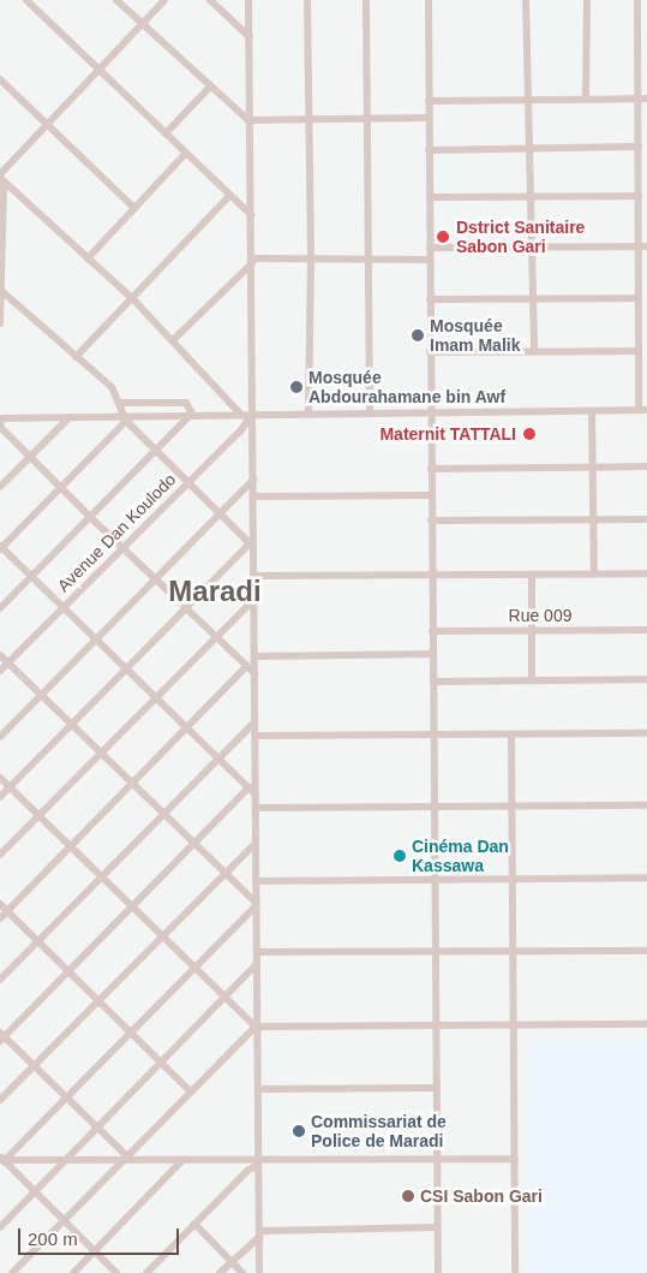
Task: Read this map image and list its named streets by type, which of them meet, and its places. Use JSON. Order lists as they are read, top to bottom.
{
  "streets": {
    "street": ["Avenue Dan Koulodo", "Rue 009"]
  },
  "districts": ["Maradi"],
  "places": [
    "Dstrict Sanitaire Sabon Gari",
    "Mosquée Imam Malik",
    "Mosquée Abdourahamane bin Awf",
    "Maternit TATTALI",
    "Cinéma Dan Kassawa",
    "Commissariat de Police de Maradi",
    "CSI Sabon Gari"
  ],
  "scale_bar": "200 m"
}
